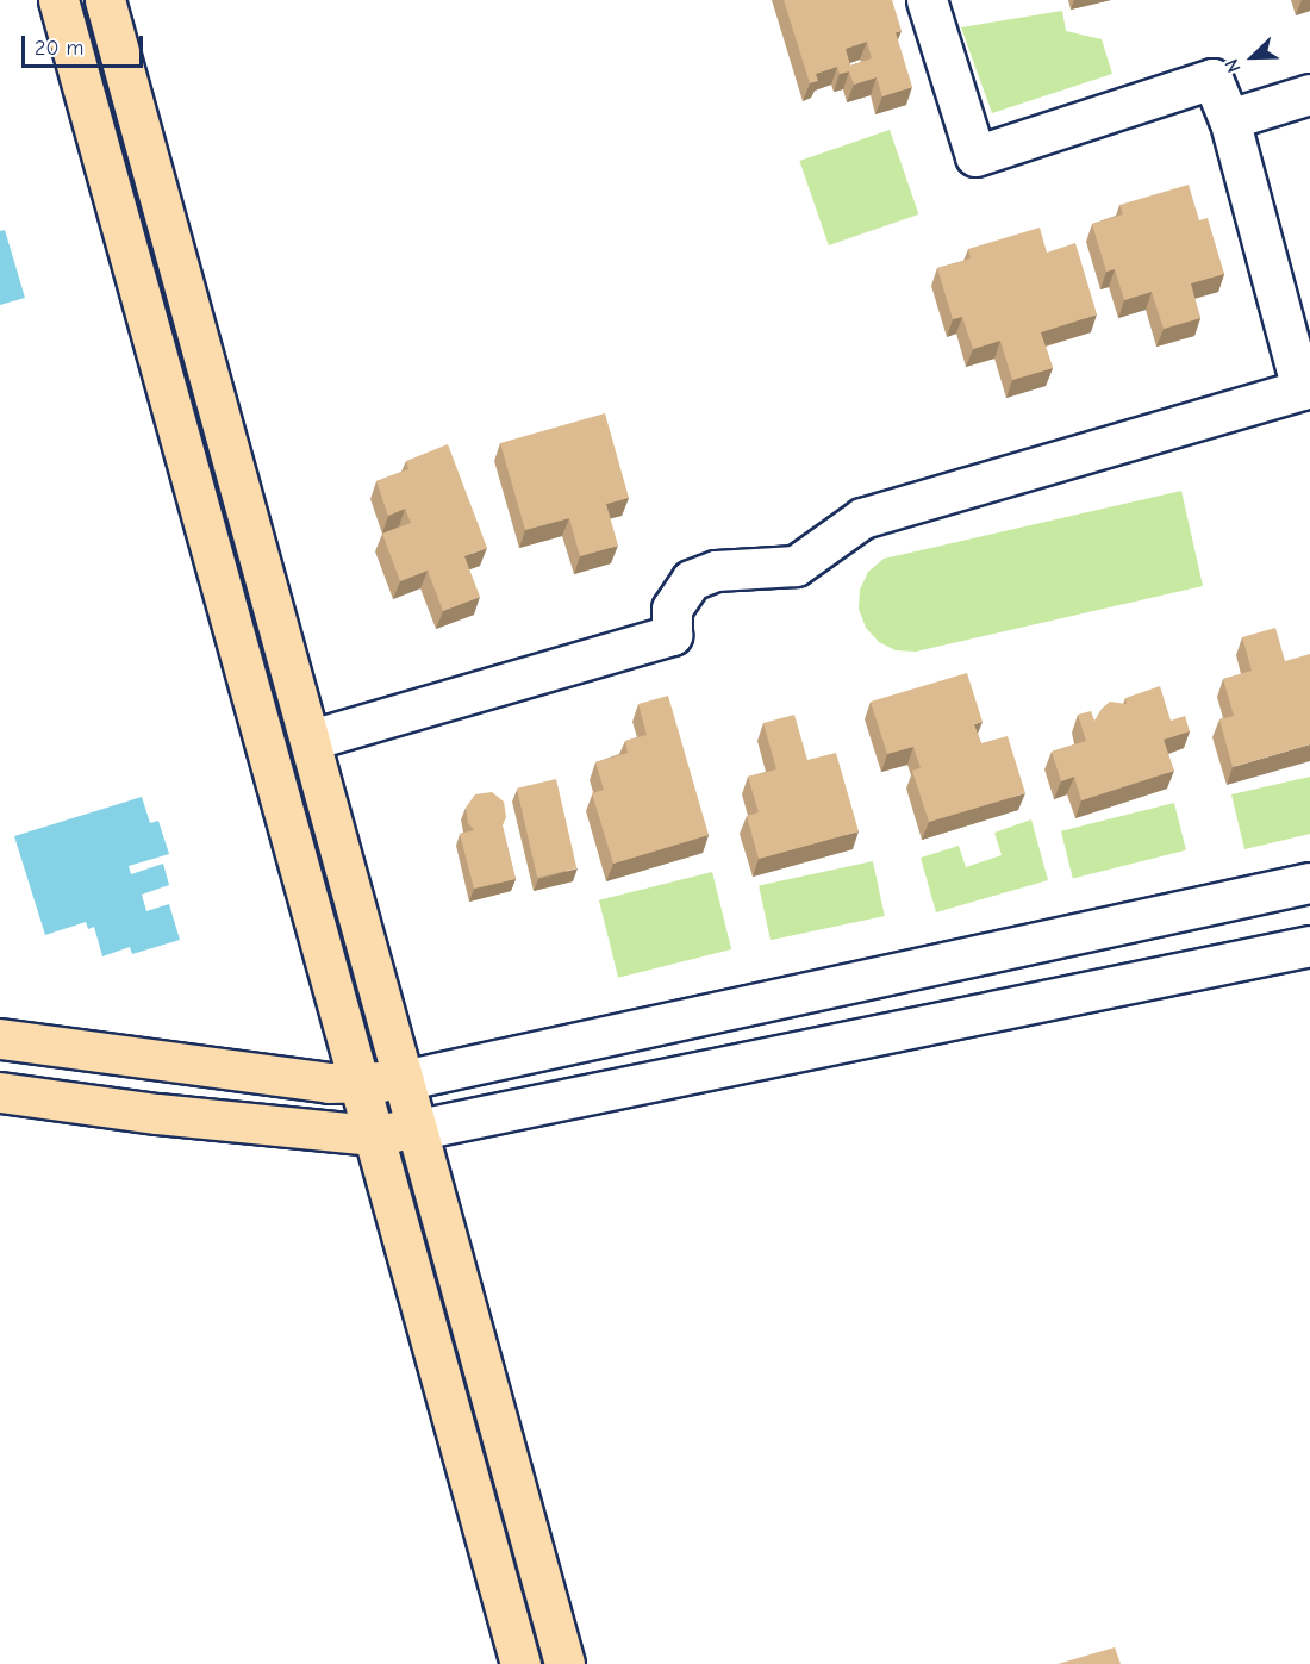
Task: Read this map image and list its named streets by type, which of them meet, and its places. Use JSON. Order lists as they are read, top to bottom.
{
  "scale_bar": "20 m",
  "north": "bottom left"
}
